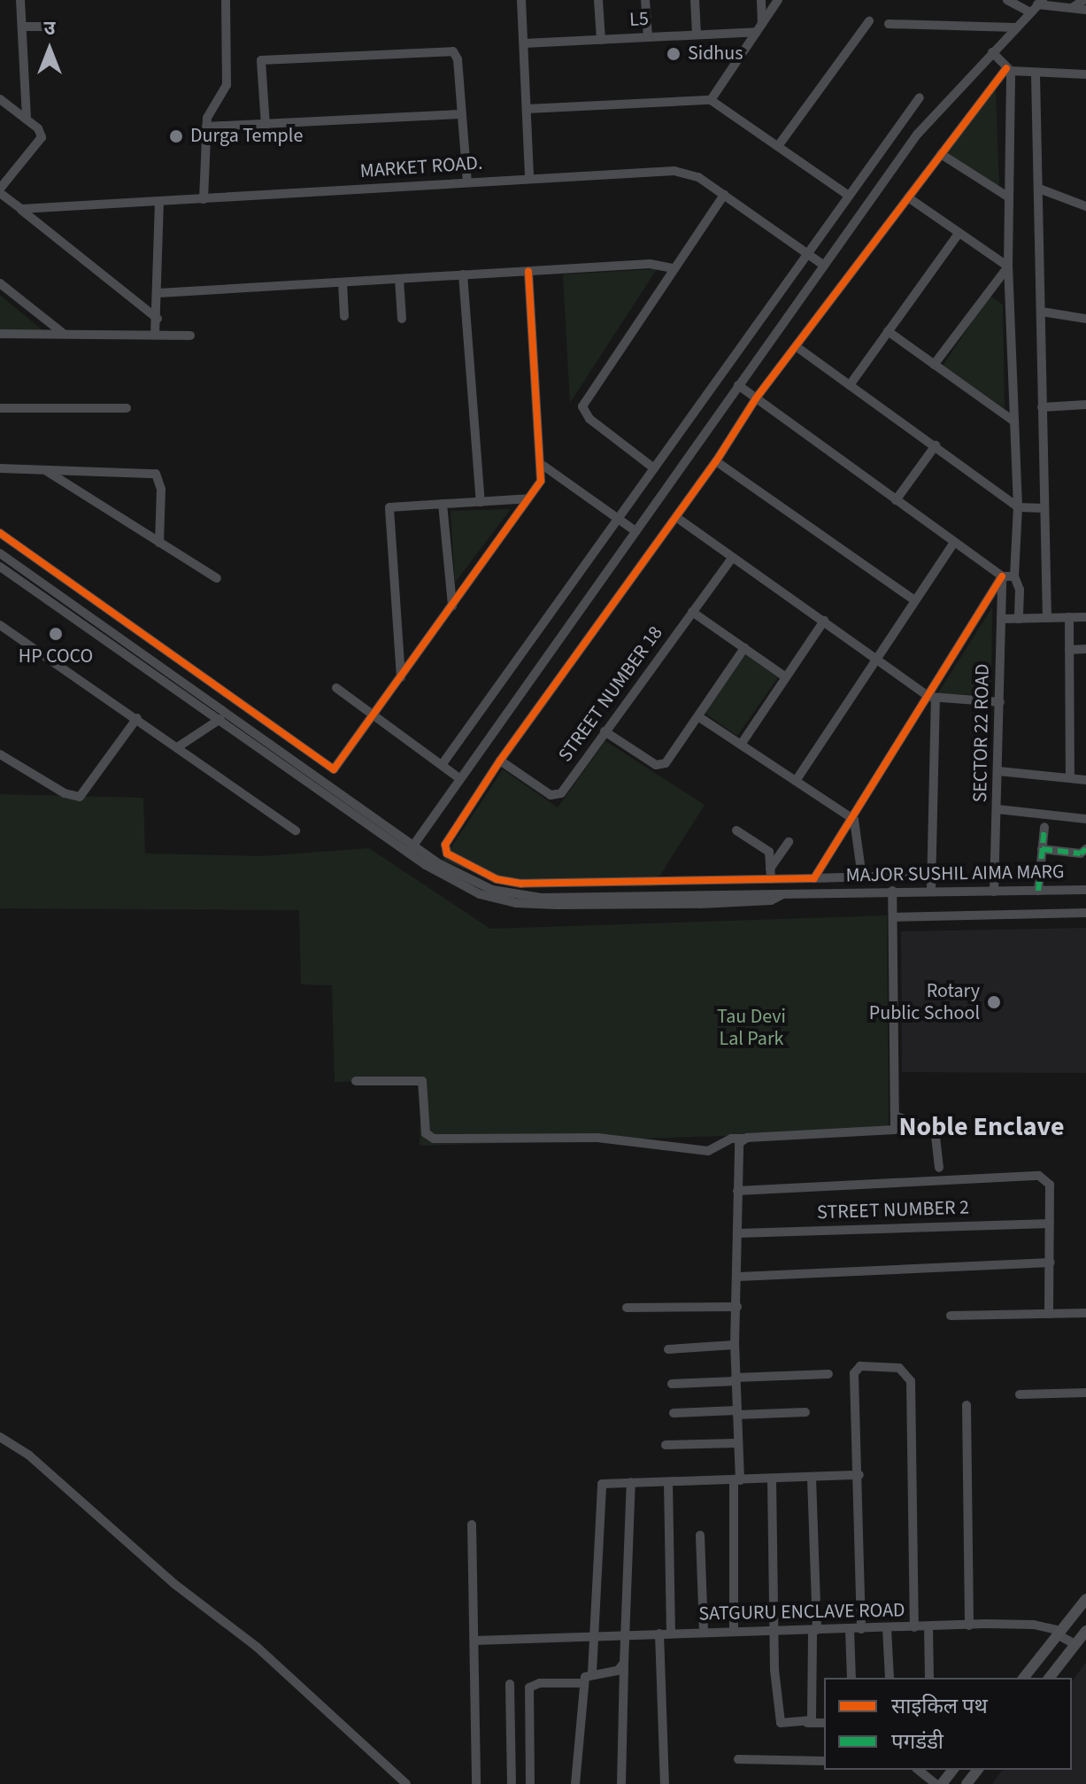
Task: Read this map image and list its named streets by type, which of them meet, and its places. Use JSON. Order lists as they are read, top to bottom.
{
  "streets": {
    "street": [
      "L5",
      "MARKET ROAD.",
      "STREET NUMBER 18",
      "SECTOR 22 ROAD",
      "MAJOR SUSHIL AIMA MARG",
      "STREET NUMBER 2",
      "SATGURU ENCLAVE ROAD"
    ]
  },
  "crossings": [
    ["SECTOR 22 ROAD", "MAJOR SUSHIL AIMA MARG"]
  ],
  "districts": ["Noble Enclave"],
  "parks": ["Tau Devi Lal Park"],
  "places": [
    "Sidhus",
    "Durga Temple",
    "HP COCO",
    "Rotary Public School"
  ],
  "legend": ["साइकिल पथ", "पगडंडी"],
  "north": "top"
}
